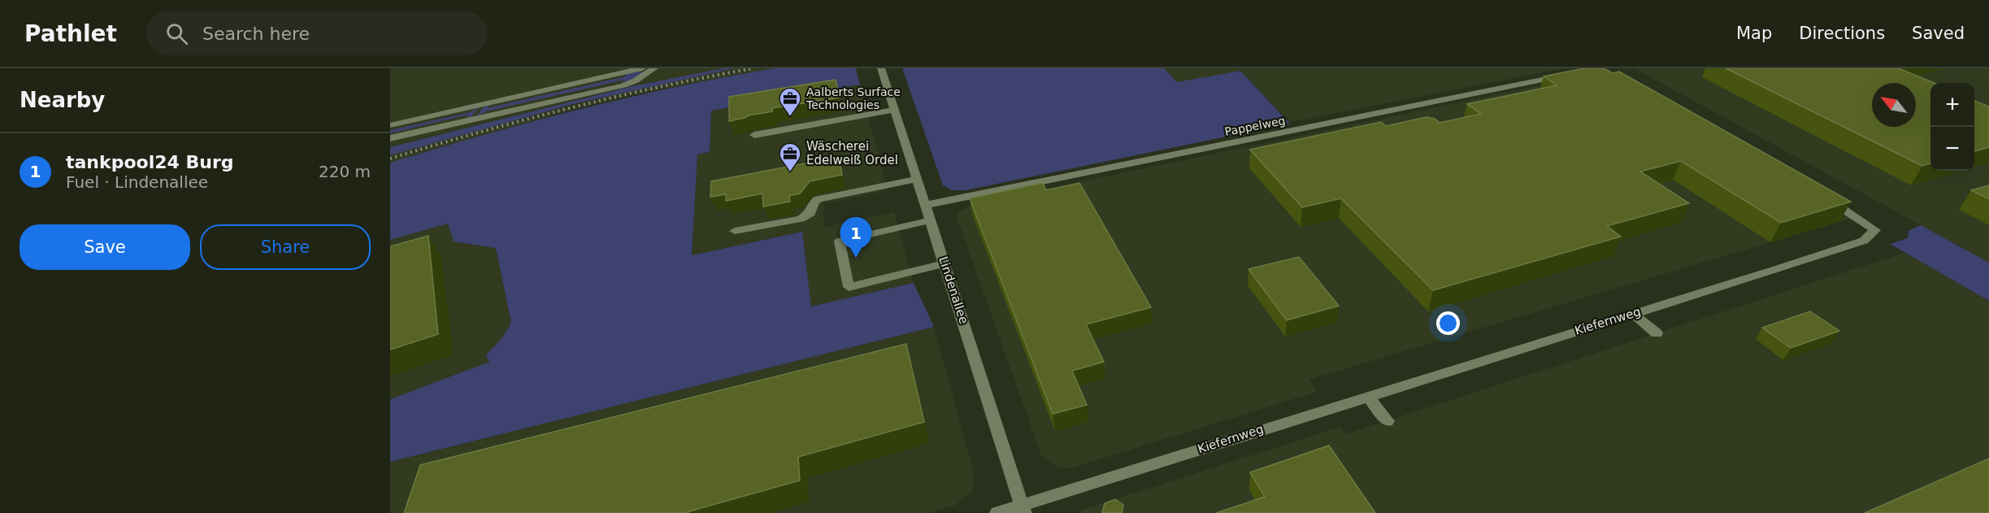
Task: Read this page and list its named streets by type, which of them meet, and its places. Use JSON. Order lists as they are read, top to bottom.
{
  "streets": {
    "street": ["Pappelweg", "Lindenallee", "Kiefernweg"]
  },
  "crossings": [
    ["Pappelweg", "Lindenallee"],
    ["Lindenallee", "Kiefernweg"]
  ],
  "places": {
    "office": ["Aalberts Surface Technologies", "Wäscherei Edelweiß Ordel"]
  },
  "north": "top left",
  "page": {
    "header": "Pathlet",
    "search": "Search here",
    "nav": ["Map", "Directions", "Saved"],
    "heading": "Nearby",
    "map_buttons": ["+", "−"],
    "list": [
      {
        "mark": "1",
        "name": "tankpool24 Burg",
        "note": "Fuel · Lindenallee",
        "value": "220 m"
      }
    ],
    "buttons": ["Save", "Share"],
    "pins": "1"
  }
}
